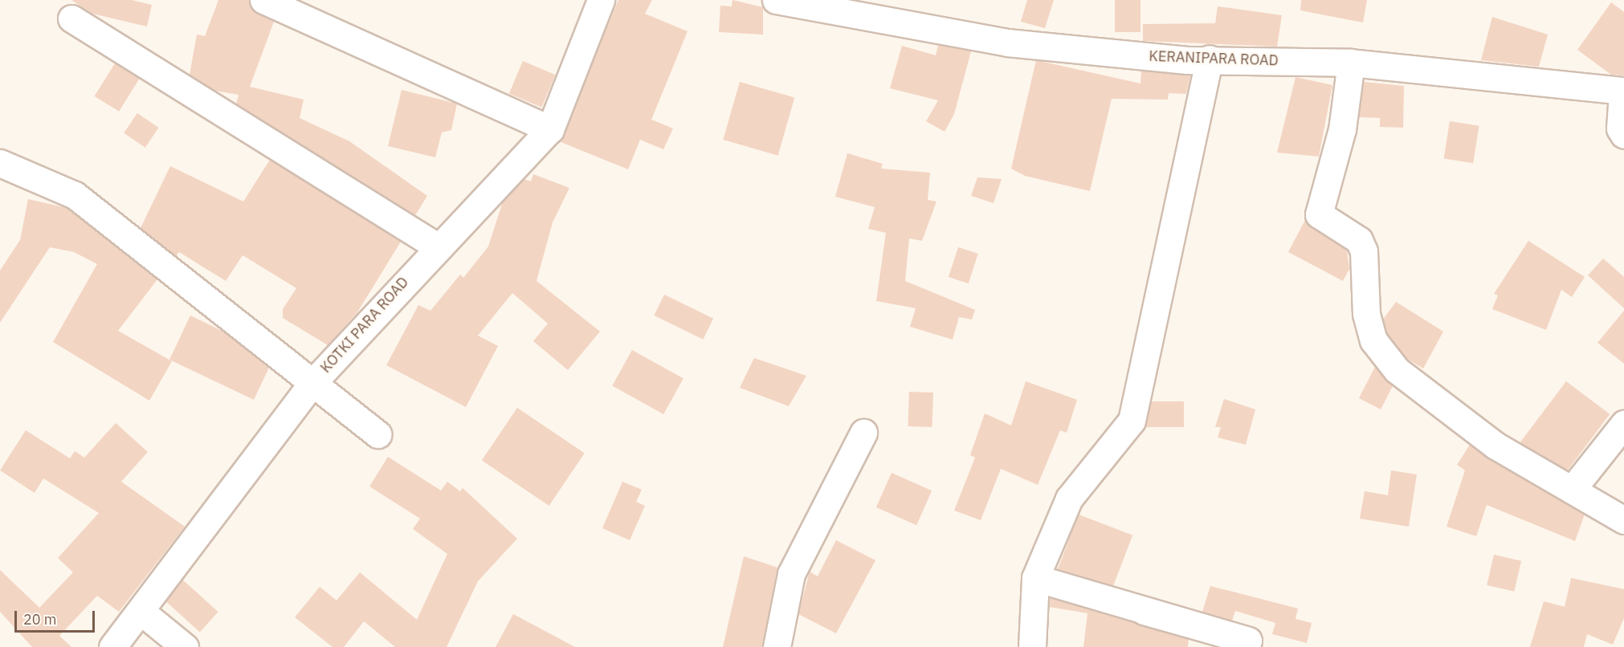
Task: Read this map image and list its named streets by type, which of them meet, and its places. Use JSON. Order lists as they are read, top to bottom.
{
  "streets": {
    "street": ["KERANIPARA ROAD", "KOTKI PARA ROAD"]
  },
  "scale_bar": "20 m"
}
